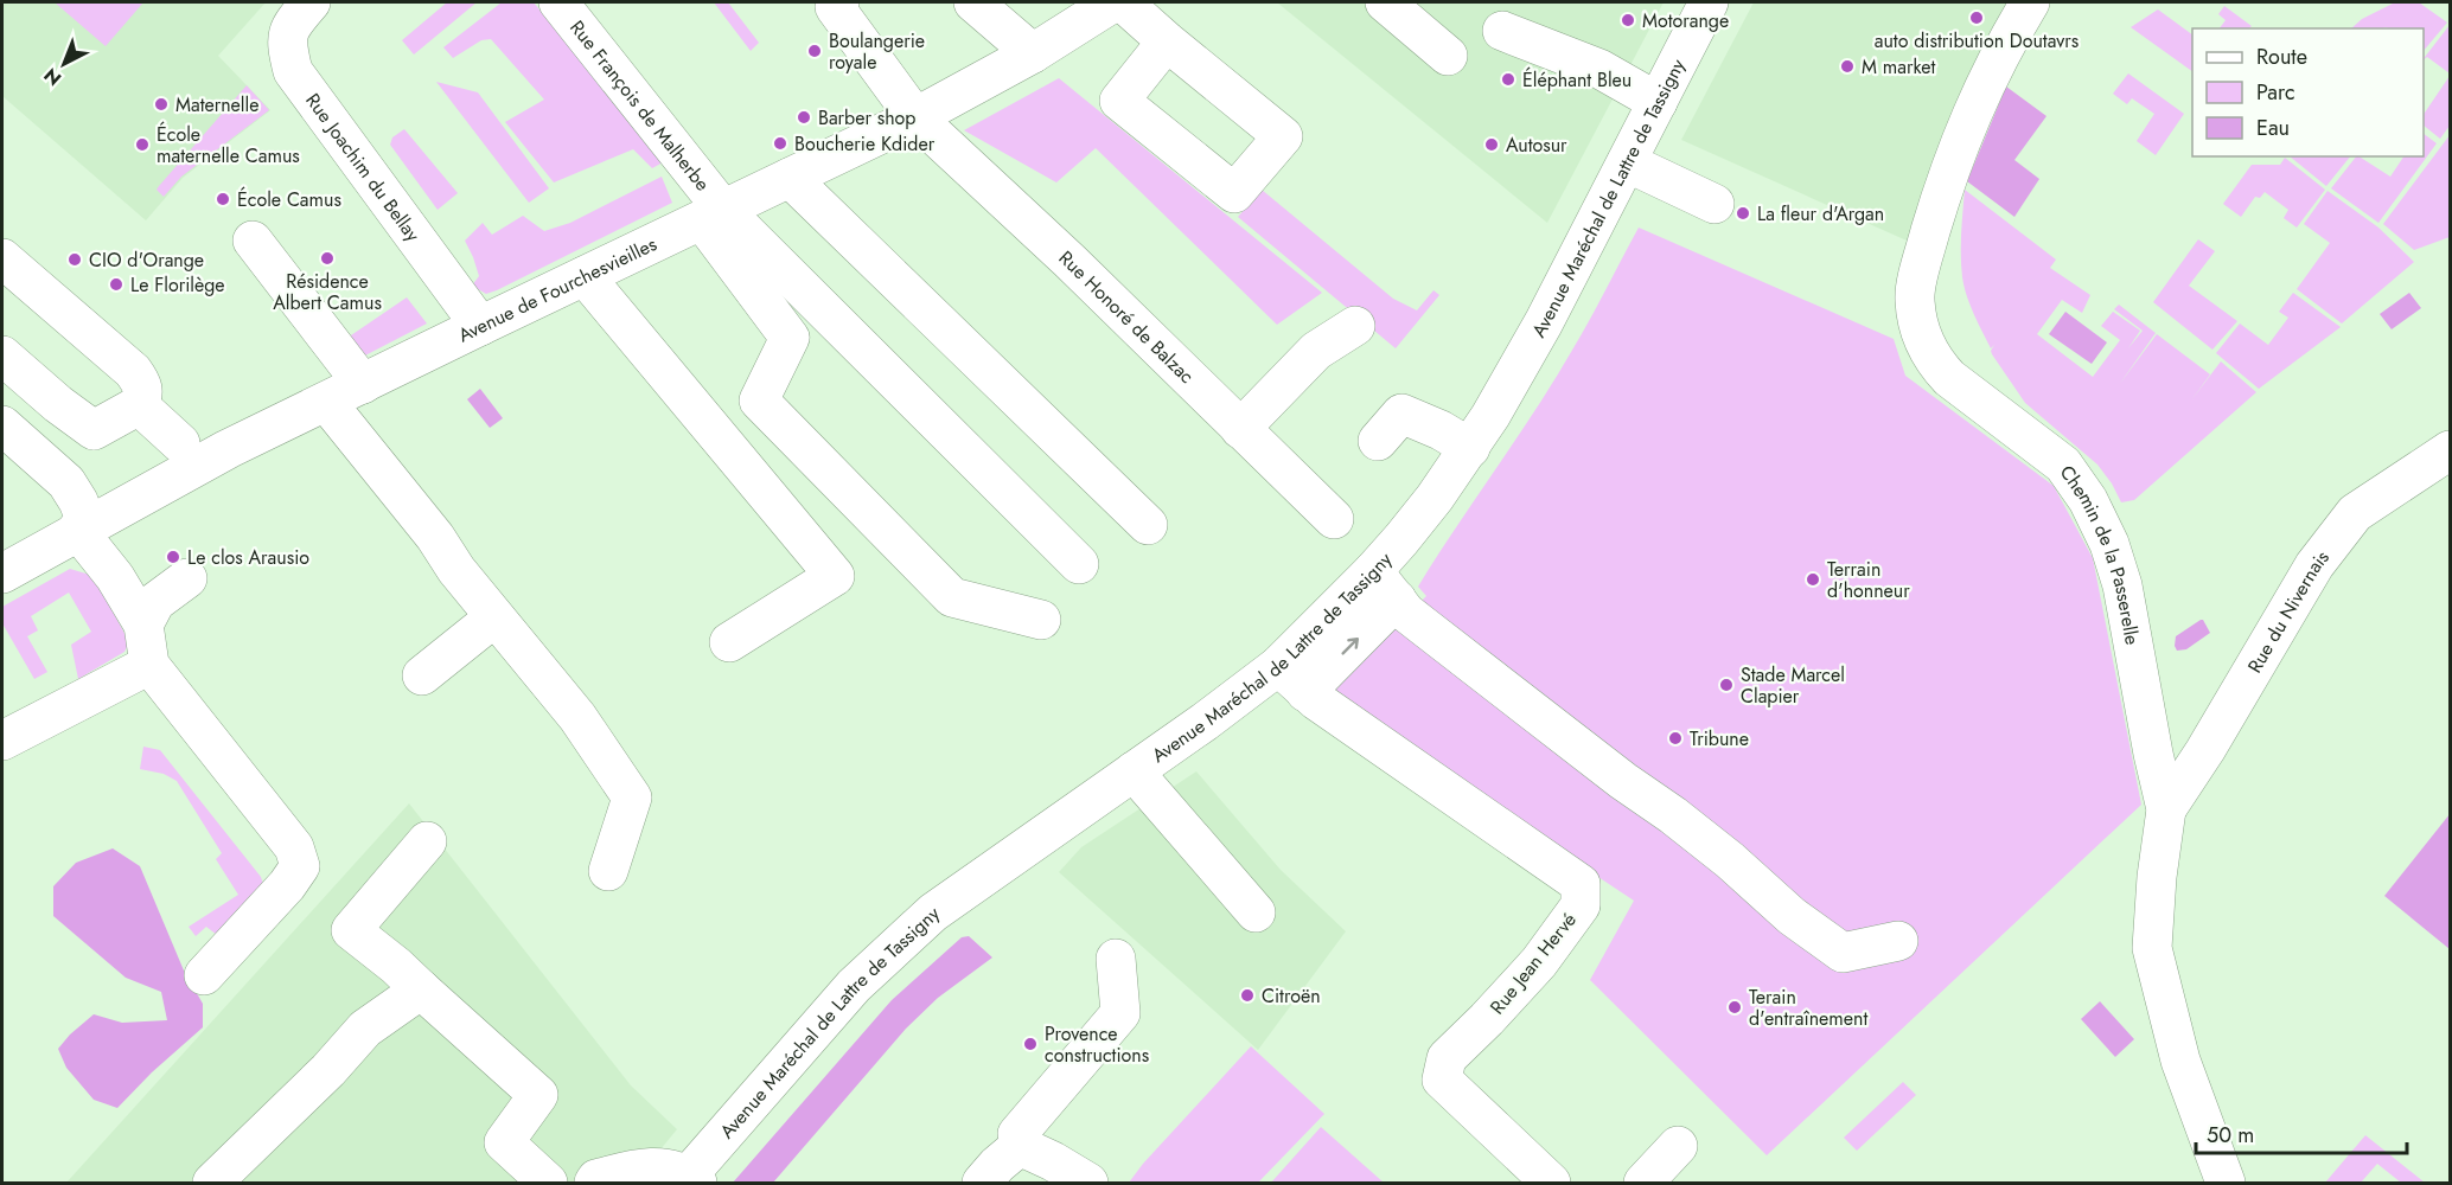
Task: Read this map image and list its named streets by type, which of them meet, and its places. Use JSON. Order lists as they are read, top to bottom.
{
  "streets": {
    "street": [
      "Rue François de Malherbe",
      "Rue Joachim du Bellay",
      "Avenue Maréchal de Lattre de Tassigny",
      "Avenue de Fourchesvieilles",
      "Rue Honoré de Balzac",
      "Chemin de la Passerelle",
      "Rue du Nivernais",
      "Rue Jean Hervé"
    ]
  },
  "crossings": [
    ["Rue François de Malherbe", "Avenue de Fourchesvieilles"],
    ["Rue Joachim du Bellay", "Avenue de Fourchesvieilles"],
    ["Avenue Maréchal de Lattre de Tassigny", "Rue Jean Hervé"],
    ["Avenue de Fourchesvieilles", "Rue Honoré de Balzac"],
    ["Chemin de la Passerelle", "Rue du Nivernais"]
  ],
  "places": [
    "auto distribution Doutavrs",
    "Motorange",
    "Boulangerie royale",
    "M market",
    "Éléphant Bleu",
    "Maternelle",
    "Barber shop",
    "Boucherie Kdider",
    "École maternelle Camus",
    "Autosur",
    "École Camus",
    "La fleur d'Argan",
    "Résidence Albert Camus",
    "CIO d'Orange",
    "Le Florilège",
    "Le clos Arausio",
    "Terrain d'honneur",
    "Stade Marcel Clapier",
    "Tribune",
    "Citroën",
    "Terain d'entraînement",
    "Provence constructions"
  ],
  "legend": ["Route", "Parc", "Eau"],
  "scale_bar": "50 m",
  "north": "bottom left"
}
